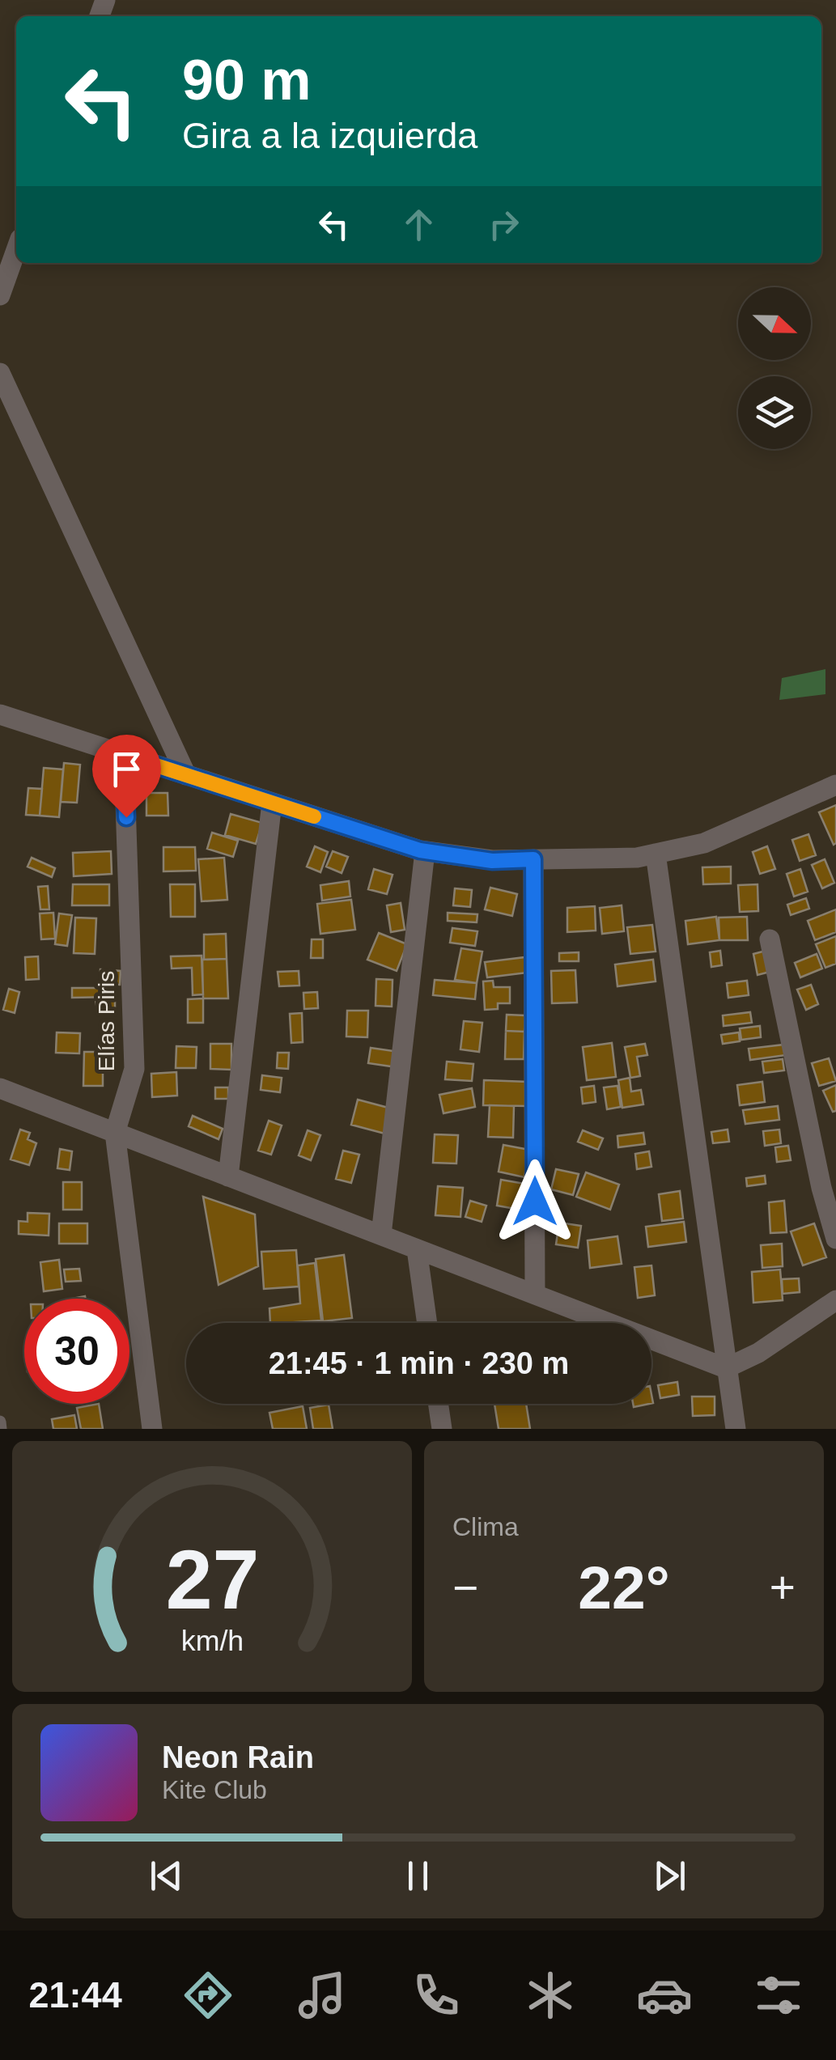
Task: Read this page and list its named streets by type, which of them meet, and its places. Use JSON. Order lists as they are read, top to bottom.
{
  "streets": {
    "street": ["Elías Piris"]
  },
  "north": "right",
  "page": {
    "turn": ["90 m", "Gira a la izquierda"],
    "limit": "30",
    "trip": "21:45 · 1 min · 230 m",
    "tile": "Clima",
    "heat": ["−", "22°", "+"],
    "song": ["Neon Rain", "Kite Club"],
    "tabs": "21:44",
    "gauge": ["27", "km/h"]
  }
}
